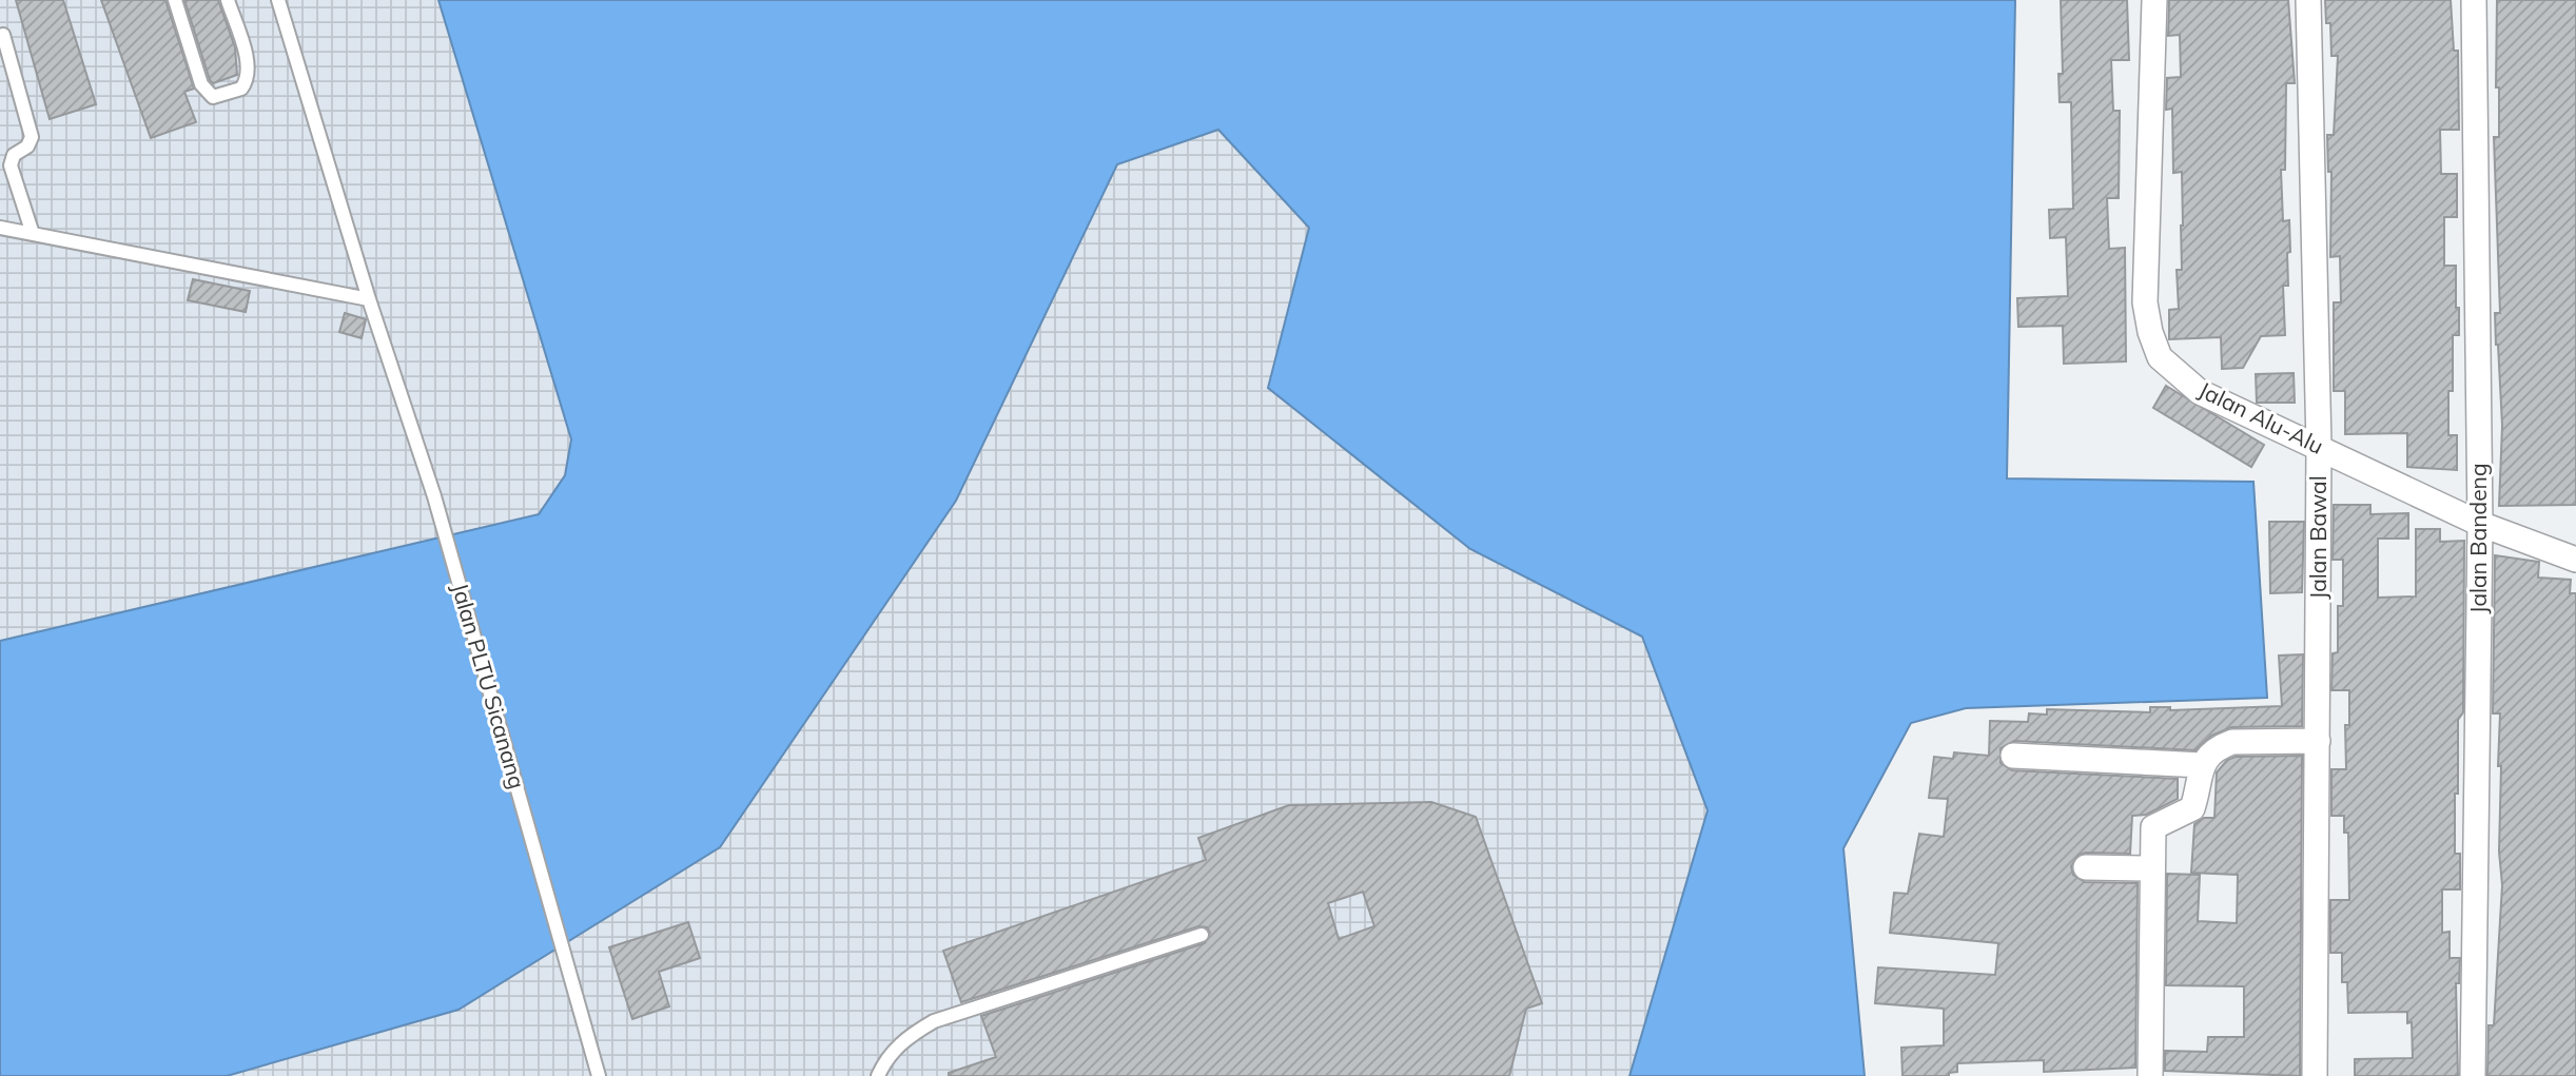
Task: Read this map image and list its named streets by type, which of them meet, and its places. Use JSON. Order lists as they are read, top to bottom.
{
  "streets": {
    "street": ["Jalan Alu-Alu", "Jalan Bawal", "Jalan Bandeng"],
    "lane": ["Jalan PLTU Sicanang"]
  },
  "crossings": [
    ["Jalan Alu-Alu", "Jalan Bawal"],
    ["Jalan Alu-Alu", "Jalan Bandeng"]
  ]
}
